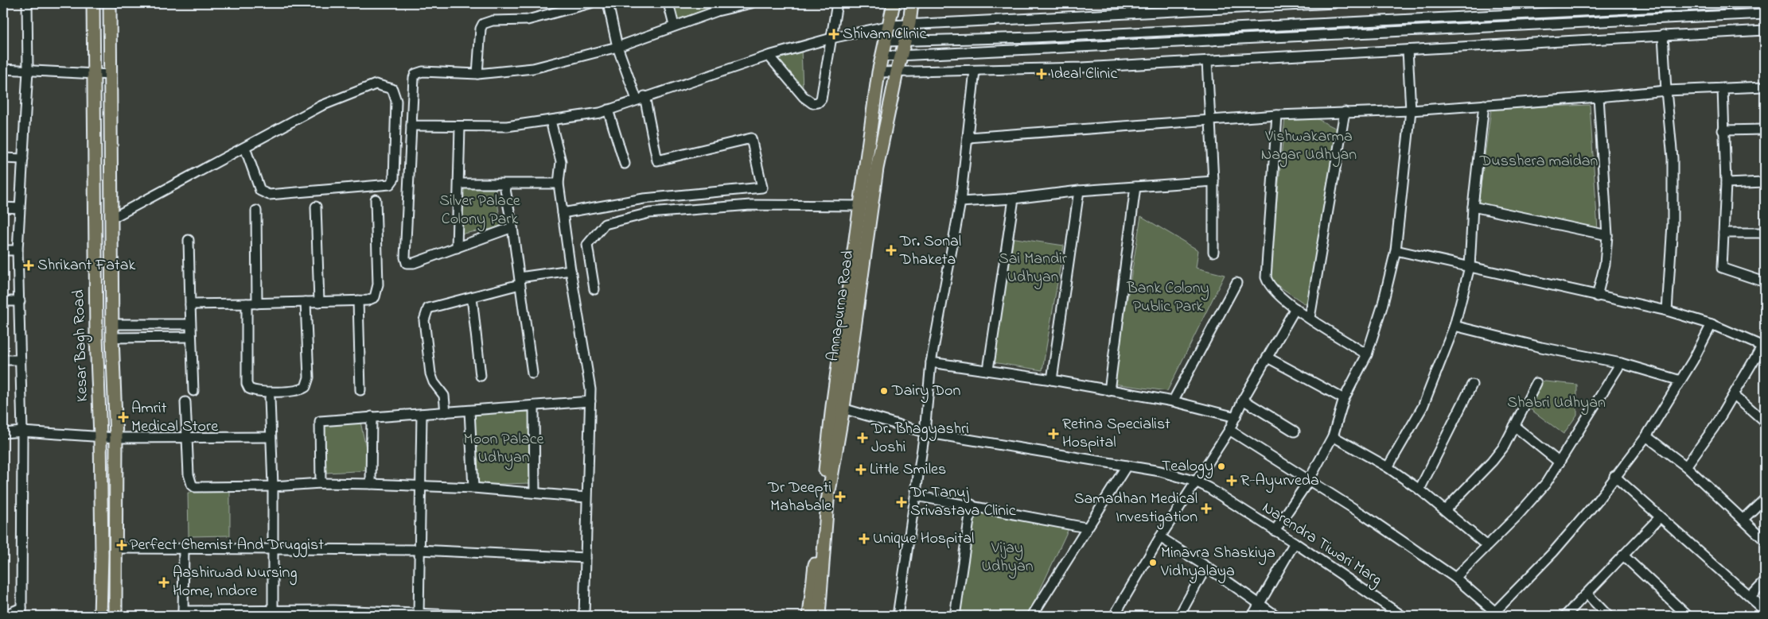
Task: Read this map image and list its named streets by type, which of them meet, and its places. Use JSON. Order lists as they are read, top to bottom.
{
  "streets": {
    "main road": ["Annapurna Road", "Kesar Bagh Road"],
    "street": ["Narendra Tiwari Marg"]
  },
  "crossings": [
    ["Annapurna Road", "Narendra Tiwari Marg"]
  ],
  "parks": [
    "Vishwakarma Nagar Udhyan",
    "Dusshera maidan",
    "Silver Palace Colony Park",
    "Sai Mandir Udhyan",
    "Bank Colony Public Park",
    "Shabri Udhyan",
    "Moon Palace Udhyan",
    "Vijay Udhyan"
  ],
  "places": {
    "health": [
      "Shivam Clinic",
      "Ideal Clinic",
      "Dr. Sonal Dhaketa",
      "Shrikant Fatak",
      "Amrit Medical Store",
      "Retina Specialist Hospital",
      "Dr. Bhagyashri Joshi",
      "Little Smiles",
      "R-Ayurveda",
      "Dr Deepti Mahabale",
      "Dr Tanuj Srivastava Clinic",
      "Samadhan Medical Investigation",
      "Unique Hospital",
      "Perfect Chemist And Druggist",
      "Aashirwad Nursing Home, Indore"
    ],
    "other": ["Dairy Don", "Tealogy", "Minavra Shaskiya Vidhyalaya"]
  }
}
